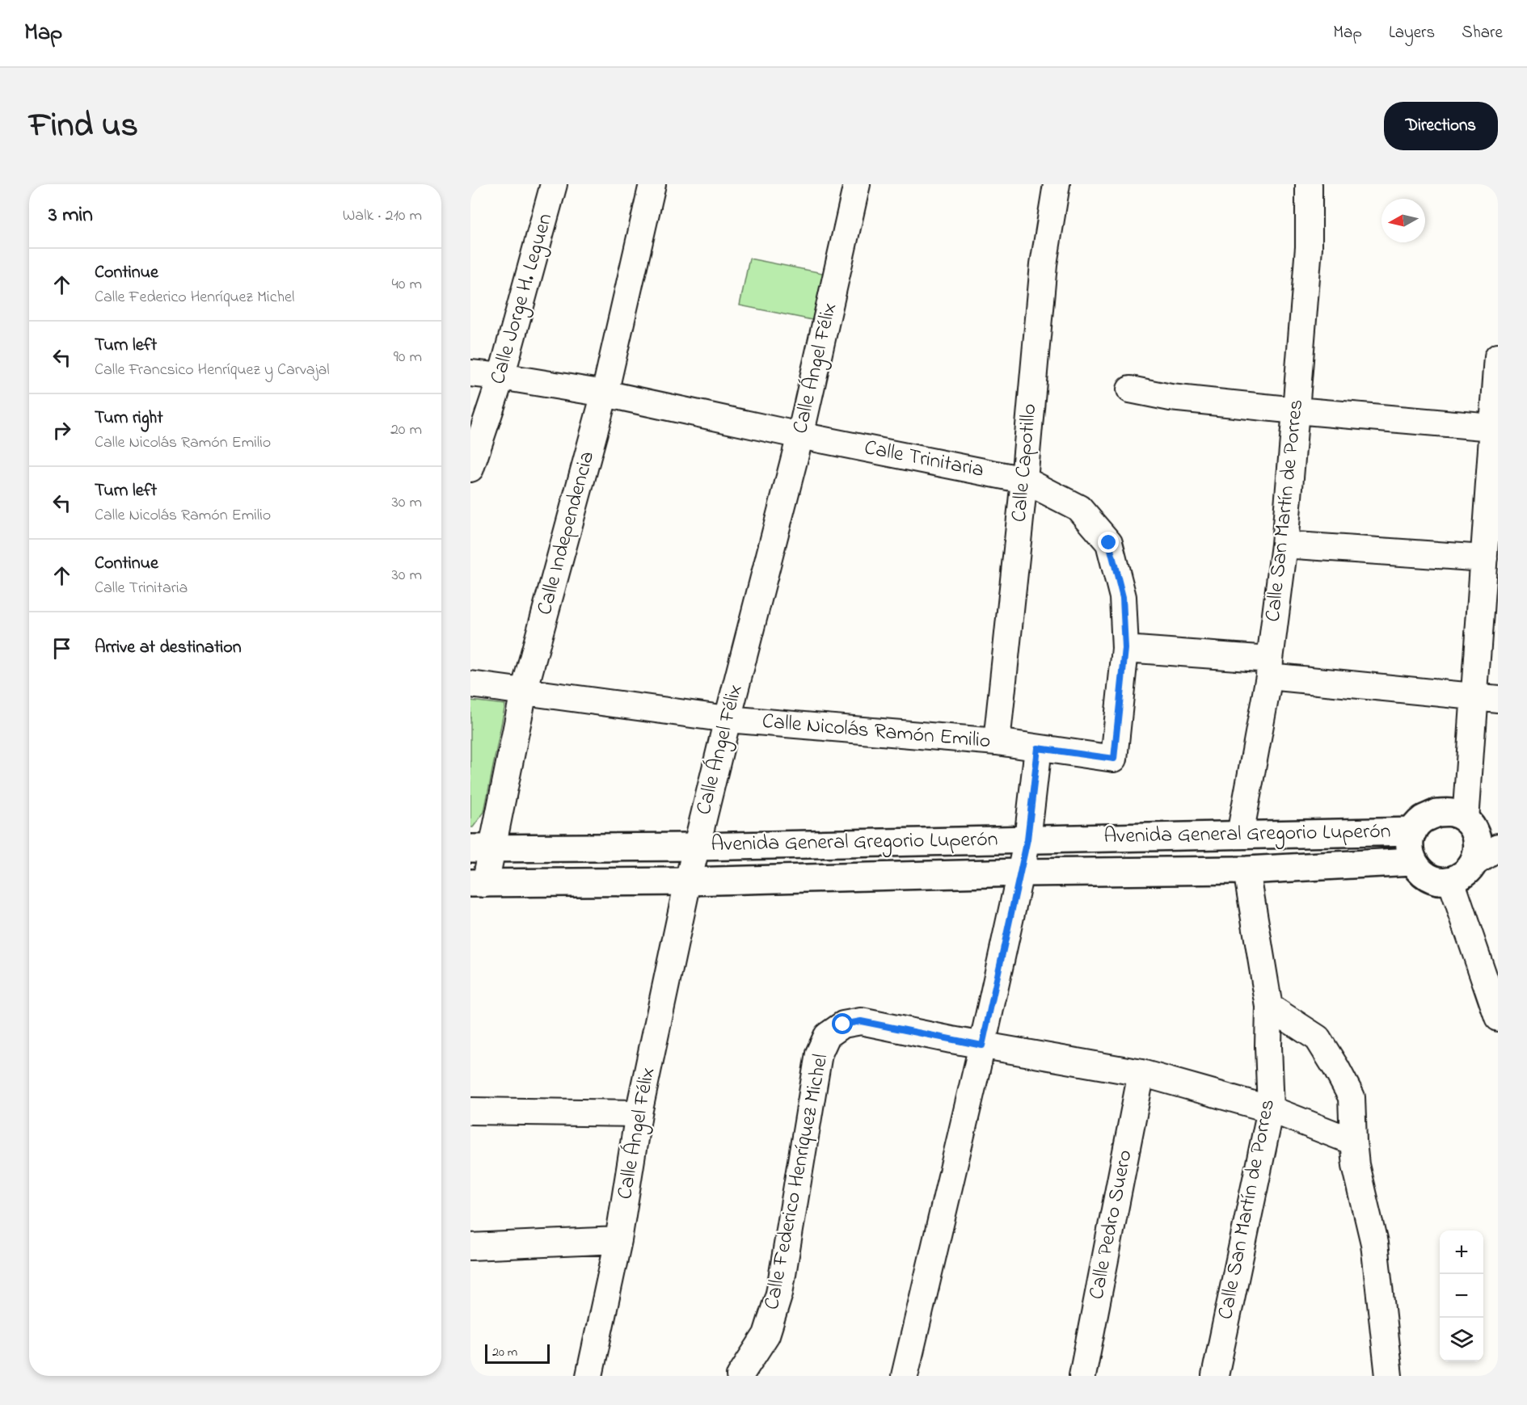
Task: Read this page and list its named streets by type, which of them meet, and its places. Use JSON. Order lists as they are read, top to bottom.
{
  "streets": {
    "main road": ["Avenida General Gregorio Luperón"],
    "street": [
      "Calle Jorge H. Leguen",
      "Calle Ángel Félix",
      "Calle Trinitaria",
      "Calle Capotillo",
      "Calle San Martín de Porres",
      "Calle Independencia",
      "Calle Nicolás Ramón Emilio",
      "Calle Federico Henríquez Michel",
      "Calle Pedro Suero"
    ]
  },
  "crossings": [
    ["Calle Jorge H. Leguen", "Calle Trinitaria"],
    ["Calle Ángel Félix", "Calle Trinitaria"],
    ["Calle Ángel Félix", "Calle Nicolás Ramón Emilio"],
    ["Calle Ángel Félix", "Avenida General Gregorio Luperón"],
    ["Calle Trinitaria", "Calle Capotillo"],
    ["Calle Trinitaria", "Calle Independencia"],
    ["Calle Trinitaria", "Calle Nicolás Ramón Emilio"],
    ["Calle Capotillo", "Calle Nicolás Ramón Emilio"],
    ["Calle San Martín de Porres", "Avenida General Gregorio Luperón"],
    ["Calle San Martín de Porres", "Calle Federico Henríquez Michel"],
    ["Calle Independencia", "Calle Nicolás Ramón Emilio"],
    ["Calle Independencia", "Avenida General Gregorio Luperón"],
    ["Calle Federico Henríquez Michel", "Calle Pedro Suero"]
  ],
  "scale_bar": "20 m",
  "north": "left",
  "page": {
    "header": "Map",
    "nav": ["Map", "Layers", "Share"],
    "title": "Find us",
    "buttons": "Directions",
    "heading": ["3 min", "Walk · 210 m"],
    "list": [
      ["Continue", "Calle Federico Henríquez Michel", "40 m"],
      ["Turn left", "Calle Francsico Henríquez y Carvajal", "90 m"],
      ["Turn right", "Calle Nicolás Ramón Emilio", "20 m"],
      ["Turn left", "Calle Nicolás Ramón Emilio", "30 m"],
      ["Continue", "Calle Trinitaria", "30 m"],
      "Arrive at destination"
    ],
    "map_buttons": ["+", "−"],
    "scale": "20 m"
  }
}
